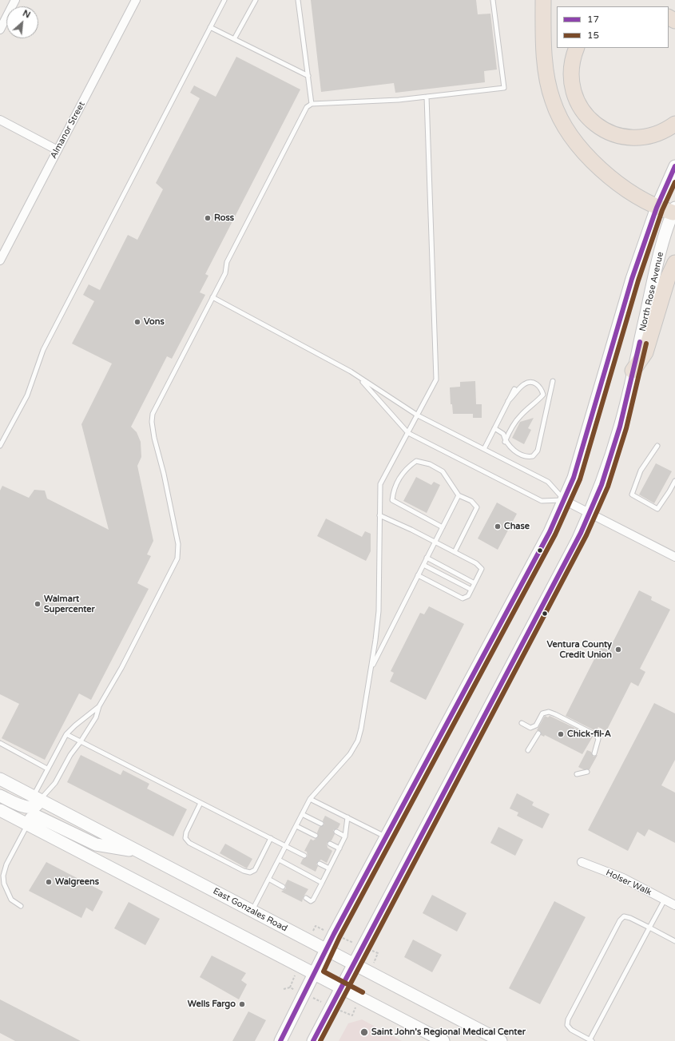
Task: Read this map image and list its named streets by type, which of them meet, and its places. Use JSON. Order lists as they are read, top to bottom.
{
  "streets": {
    "main road": ["North Rose Avenue", "East Gonzales Road"],
    "street": ["Almanor Street", "Holser Walk"]
  },
  "crossings": [
    ["North Rose Avenue", "East Gonzales Road"]
  ],
  "places": [
    "Ross",
    "Vons",
    "Chase",
    "Walmart Supercenter",
    "Ventura County Credit Union",
    "Chick-fil-A",
    "Walgreens",
    "Wells Fargo",
    "Saint John's Regional Medical Center"
  ],
  "lines": ["transit line 17", "transit line 15"],
  "legend": ["17", "15"],
  "north": "top right"
}
